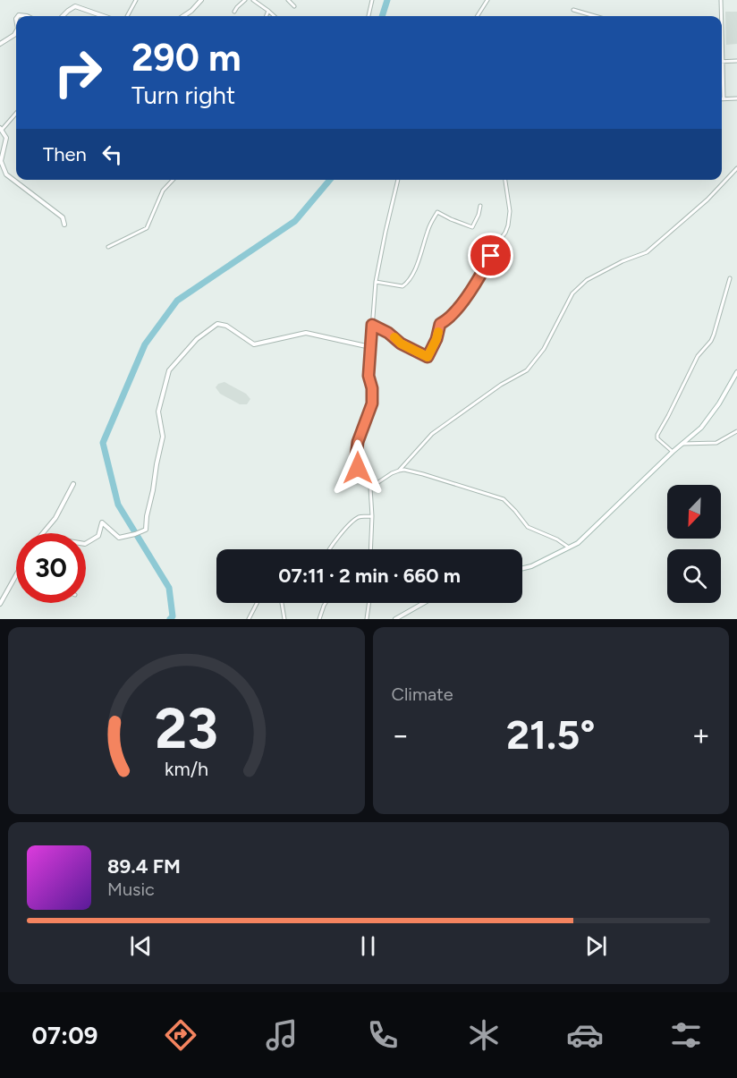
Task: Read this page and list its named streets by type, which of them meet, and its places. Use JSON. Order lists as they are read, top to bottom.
{
  "north": "bottom left",
  "page": {
    "turn": ["290 m", "Turn right"],
    "then": "Then",
    "limit": "30",
    "trip": "07:11 · 2 min · 660 m",
    "tile": "Climate",
    "heat": ["−", "21.5°", "+"],
    "song": ["89.4 FM", "Music"],
    "tabs": "07:09",
    "gauge": ["23", "km/h"]
  }
}
